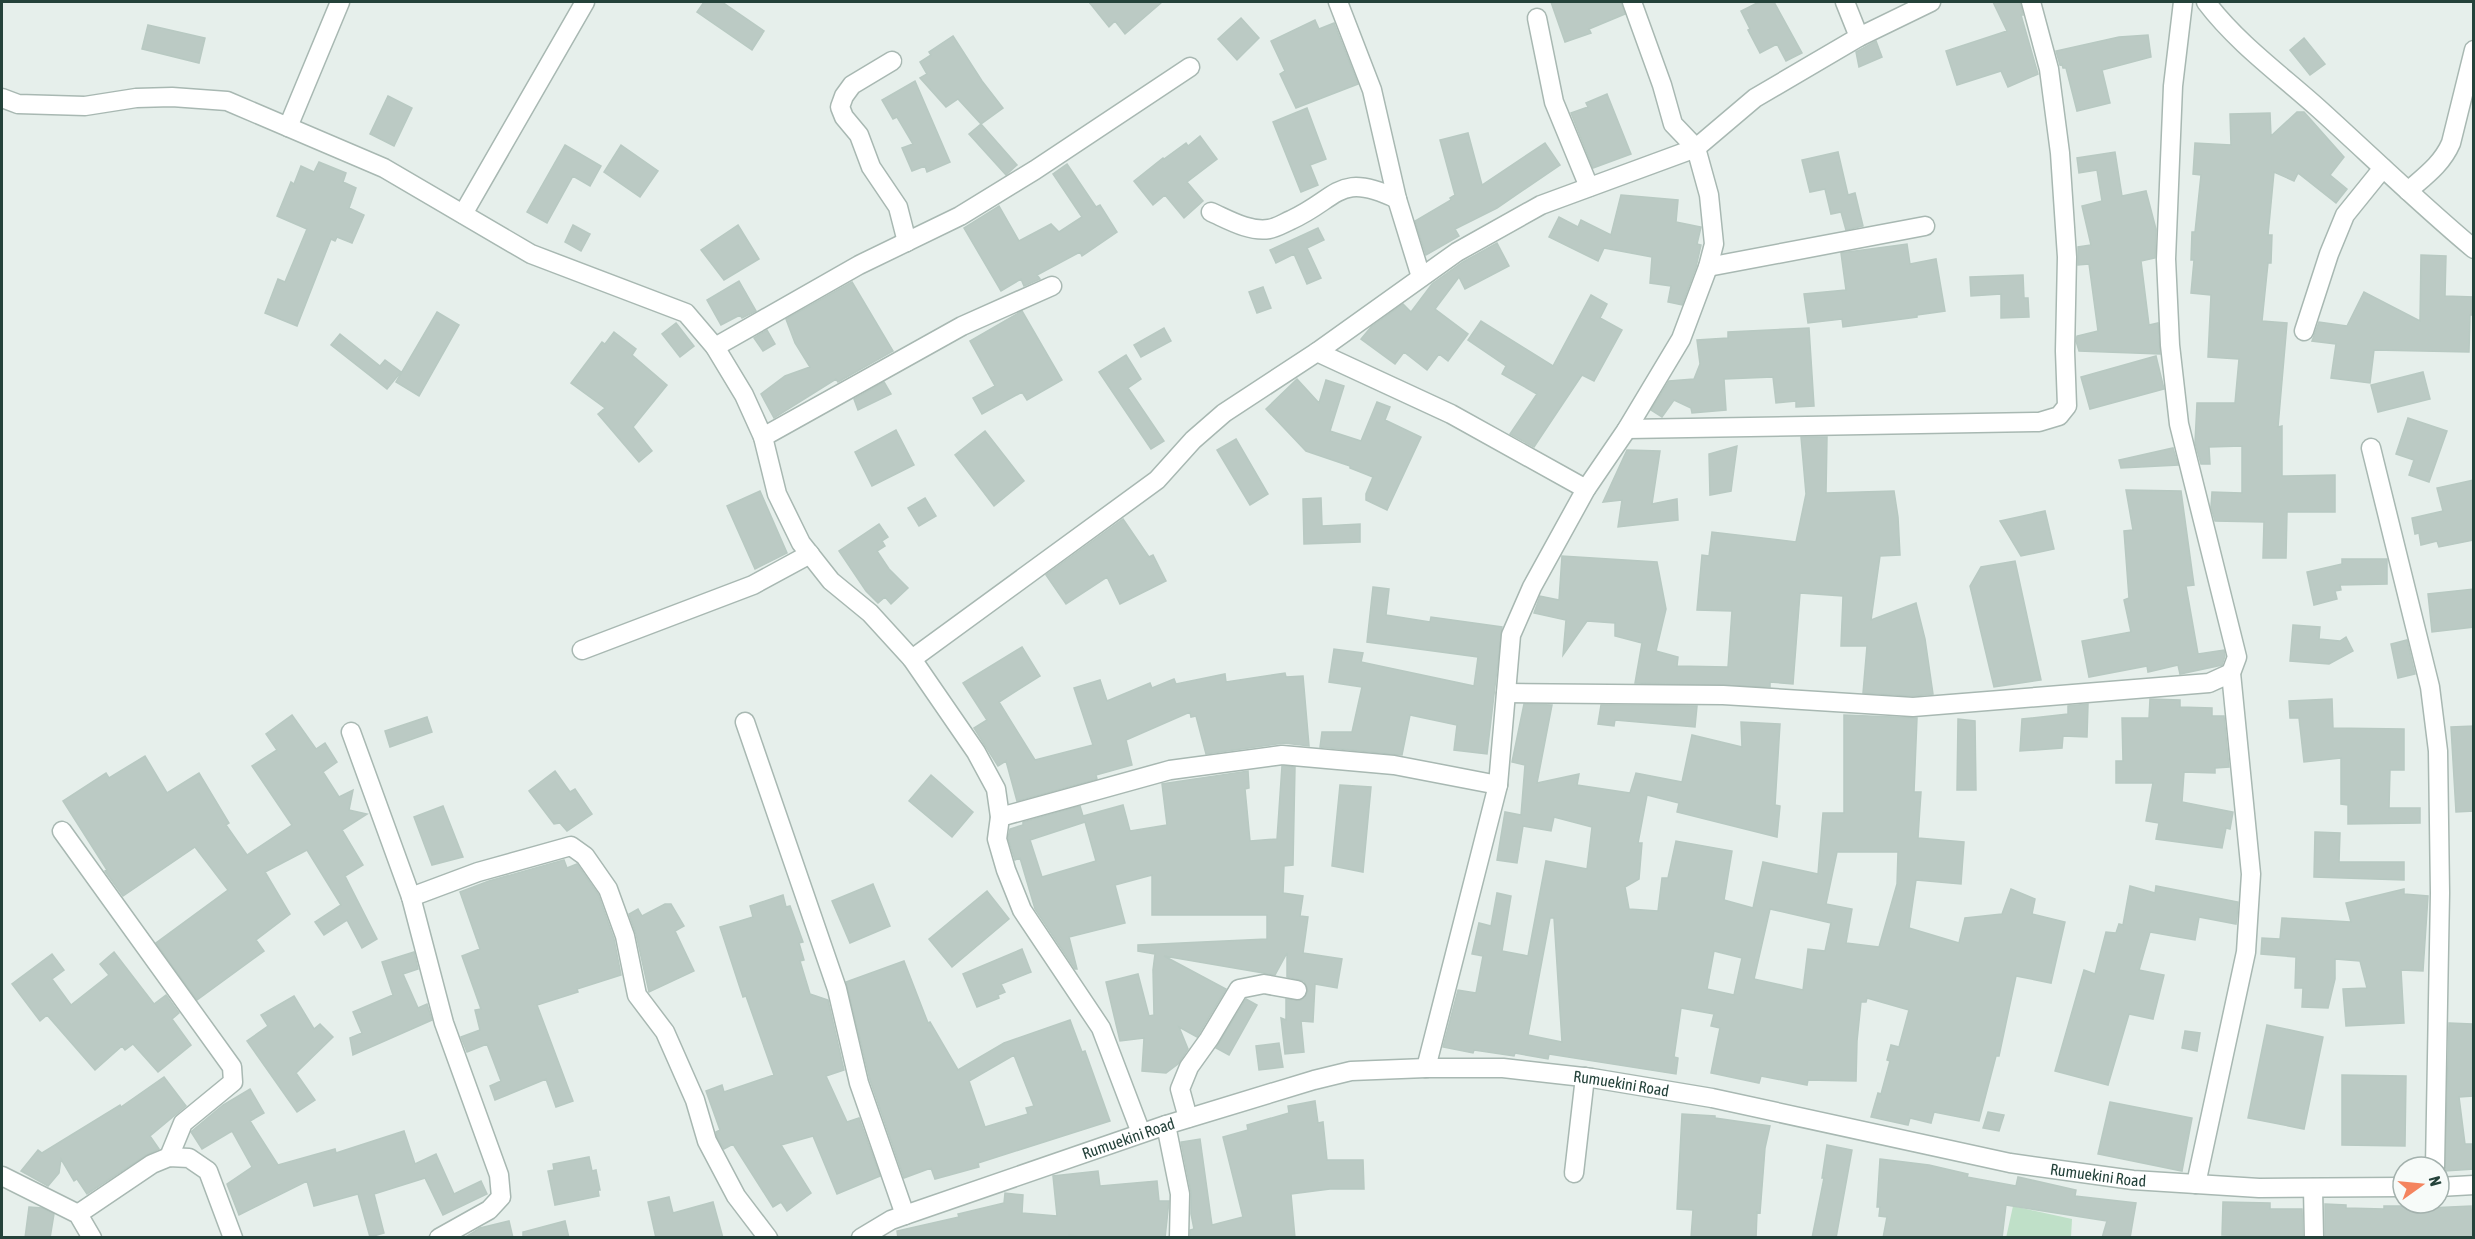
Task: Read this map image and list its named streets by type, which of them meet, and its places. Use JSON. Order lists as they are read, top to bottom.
{
  "streets": {
    "street": ["Rumuekini Road"]
  },
  "north": "right"
}
